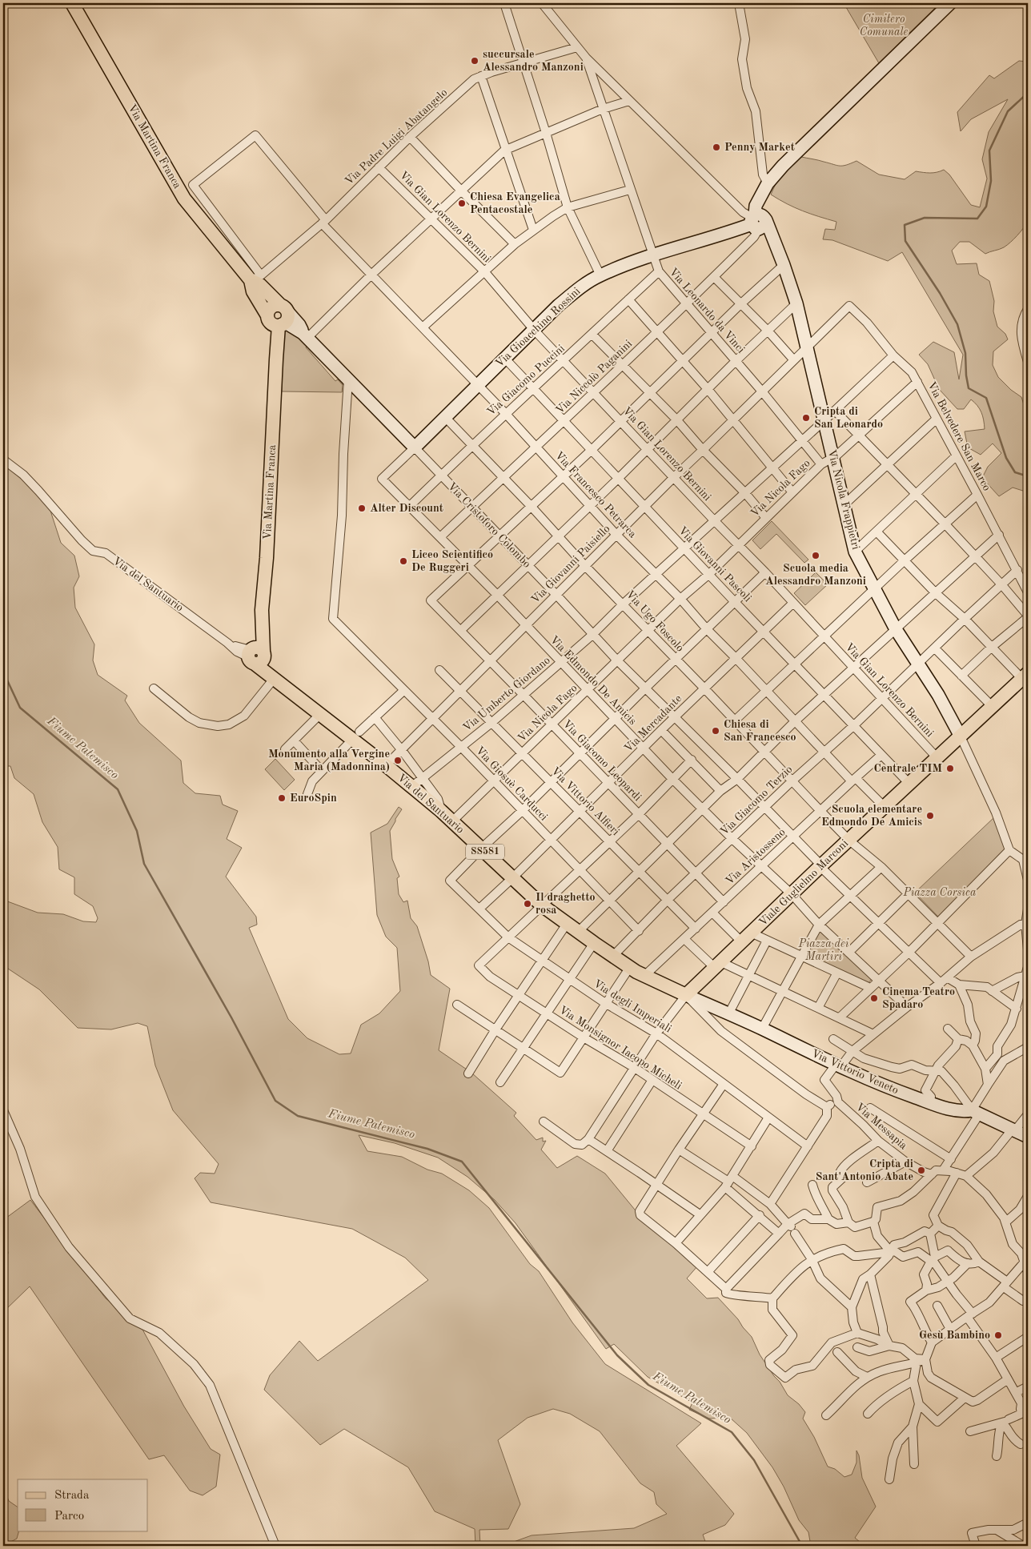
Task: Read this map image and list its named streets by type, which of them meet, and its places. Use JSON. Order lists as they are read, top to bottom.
{
  "streets": {
    "main road": [
      "Via Martina Franca",
      "Via del Santuario",
      "SS581",
      "Viale Guglielmo Marconi"
    ],
    "street": [
      "Via Padre Luigi Abatangelo",
      "Via Gian Lorenzo Bernini",
      "Via Leonardo da Vinci",
      "Via Gioacchino Rossini",
      "Via Niccolò Paganini",
      "Via Giacomo Puccini",
      "Via Belvedere San Marco",
      "Via Nicola Fago",
      "Via Francesco Petrarca",
      "Via Nicola Frappietri",
      "Via Cristoforo Colombo",
      "Via Giovanni Paisiello",
      "Via Giovanni Pascoli",
      "Via Ugo Foscolo",
      "Via Edmondo De Amicis",
      "Via Umberto Giordano",
      "Via Mercadante",
      "Via Giacomo Leopardi",
      "Via Giosuè Carducci",
      "Via Giacomo Terzio",
      "Via Vittorio Alfieri",
      "Via Aristosseno",
      "Via degli Imperiali",
      "Via Monsignor Iacopo Micheli",
      "Via Vittorio Veneto",
      "Via Messapia"
    ]
  },
  "crossings": [
    ["Via Padre Luigi Abatangelo", "Via Martina Franca"],
    ["Via Padre Luigi Abatangelo", "Via Gian Lorenzo Bernini"],
    ["Via Padre Luigi Abatangelo", "Via Francesco Petrarca"],
    ["Via Martina Franca", "Via Francesco Petrarca"],
    ["Via Martina Franca", "Via Cristoforo Colombo"],
    ["Via Martina Franca", "Via del Santuario"],
    ["Via Gian Lorenzo Bernini", "Via Gioacchino Rossini"],
    ["Via Gian Lorenzo Bernini", "Via Niccolò Paganini"],
    ["Via Gian Lorenzo Bernini", "Via Giacomo Puccini"],
    ["Via Gian Lorenzo Bernini", "Via Nicola Fago"],
    ["Via Gian Lorenzo Bernini", "Via Giovanni Paisiello"],
    ["Via Gian Lorenzo Bernini", "Via Umberto Giordano"],
    ["Via Gian Lorenzo Bernini", "Via Mercadante"],
    ["Via Gian Lorenzo Bernini", "Via Giacomo Terzio"],
    ["Via Gian Lorenzo Bernini", "Viale Guglielmo Marconi"],
    ["Via Leonardo da Vinci", "Via Gioacchino Rossini"],
    ["Via Leonardo da Vinci", "Via Niccolò Paganini"],
    ["Via Leonardo da Vinci", "Via Giacomo Puccini"],
    ["Via Leonardo da Vinci", "Via Nicola Fago"],
    ["Via Leonardo da Vinci", "Via Giovanni Paisiello"],
    ["Via Leonardo da Vinci", "Via Umberto Giordano"],
    ["Via Gioacchino Rossini", "Via Niccolò Paganini"],
    ["Via Gioacchino Rossini", "Via Francesco Petrarca"],
    ["Via Gioacchino Rossini", "Via Nicola Frappietri"],
    ["Via Gioacchino Rossini", "Via Cristoforo Colombo"],
    ["Via Gioacchino Rossini", "Via Giovanni Pascoli"],
    ["Via Gioacchino Rossini", "Via Ugo Foscolo"],
    ["Via Gioacchino Rossini", "Via Edmondo De Amicis"],
    ["Via Niccolò Paganini", "Via Francesco Petrarca"],
    ["Via Niccolò Paganini", "Via Nicola Frappietri"],
    ["Via Niccolò Paganini", "Via Cristoforo Colombo"],
    ["Via Niccolò Paganini", "Via Giovanni Pascoli"],
    ["Via Niccolò Paganini", "Via Ugo Foscolo"],
    ["Via Niccolò Paganini", "Via Edmondo De Amicis"],
    ["Via Giacomo Puccini", "Via Francesco Petrarca"],
    ["Via Giacomo Puccini", "Via Cristoforo Colombo"],
    ["Via Giacomo Puccini", "Via Giovanni Pascoli"],
    ["Via Giacomo Puccini", "Via Ugo Foscolo"],
    ["Via Giacomo Puccini", "Via Edmondo De Amicis"],
    ["Via Belvedere San Marco", "Via Nicola Fago"],
    ["Via Belvedere San Marco", "Via Giovanni Paisiello"],
    ["Via Belvedere San Marco", "Via Umberto Giordano"],
    ["Via Belvedere San Marco", "Via Giacomo Terzio"],
    ["Via Nicola Fago", "Via Francesco Petrarca"],
    ["Via Nicola Fago", "Via Nicola Frappietri"],
    ["Via Nicola Fago", "Via Cristoforo Colombo"],
    ["Via Nicola Fago", "Via Giovanni Pascoli"],
    ["Via Nicola Fago", "Via del Santuario"],
    ["Via Nicola Fago", "Via Ugo Foscolo"],
    ["Via Nicola Fago", "Via Edmondo De Amicis"],
    ["Via Nicola Fago", "Via Giacomo Leopardi"],
    ["Via Nicola Fago", "Via Giosuè Carducci"],
    ["Via Nicola Fago", "Via Vittorio Alfieri"],
    ["Via Francesco Petrarca", "Via Giovanni Paisiello"],
    ["Via Francesco Petrarca", "Via Umberto Giordano"],
    ["Via Francesco Petrarca", "Via Mercadante"],
    ["Via Francesco Petrarca", "Via Giacomo Terzio"],
    ["Via Francesco Petrarca", "Via Aristosseno"],
    ["Via Francesco Petrarca", "Viale Guglielmo Marconi"],
    ["Via Nicola Frappietri", "Via Giovanni Paisiello"],
    ["Via Nicola Frappietri", "Via Umberto Giordano"],
    ["Via Nicola Frappietri", "Via Giacomo Terzio"],
    ["Via Nicola Frappietri", "Viale Guglielmo Marconi"],
    ["Via Cristoforo Colombo", "Via Giovanni Paisiello"],
    ["Via Cristoforo Colombo", "Via Umberto Giordano"],
    ["Via Cristoforo Colombo", "Via Mercadante"],
    ["Via Cristoforo Colombo", "Via Giosuè Carducci"],
    ["Via Cristoforo Colombo", "Via Giacomo Terzio"],
    ["Via Cristoforo Colombo", "Via Aristosseno"],
    ["Via Cristoforo Colombo", "Viale Guglielmo Marconi"],
    ["Via Giovanni Paisiello", "Via Giovanni Pascoli"],
    ["Via Giovanni Paisiello", "Via del Santuario"],
    ["Via Giovanni Paisiello", "Via Ugo Foscolo"],
    ["Via Giovanni Paisiello", "Via Edmondo De Amicis"],
    ["Via Giovanni Paisiello", "Via Giacomo Leopardi"],
    ["Via Giovanni Paisiello", "Via Giosuè Carducci"],
    ["Via Giovanni Paisiello", "Via Vittorio Alfieri"],
    ["Via Giovanni Pascoli", "Via Umberto Giordano"],
    ["Via Giovanni Pascoli", "Via Mercadante"],
    ["Via Giovanni Pascoli", "Via Giacomo Terzio"],
    ["Via Giovanni Pascoli", "Via Aristosseno"],
    ["Via Giovanni Pascoli", "Viale Guglielmo Marconi"],
    ["Via del Santuario", "Via Umberto Giordano"],
    ["Via del Santuario", "Via Mercadante"],
    ["Via del Santuario", "Via Giacomo Terzio"],
    ["Via del Santuario", "Via Aristosseno"],
    ["Via del Santuario", "Viale Guglielmo Marconi"],
    ["Via del Santuario", "Via degli Imperiali"],
    ["Via del Santuario", "Via Vittorio Veneto"],
    ["Via Ugo Foscolo", "Via Umberto Giordano"],
    ["Via Ugo Foscolo", "Via Mercadante"],
    ["Via Ugo Foscolo", "Via Giacomo Terzio"],
    ["Via Ugo Foscolo", "Via Aristosseno"],
    ["Via Ugo Foscolo", "Viale Guglielmo Marconi"],
    ["Via Edmondo De Amicis", "Via Umberto Giordano"],
    ["Via Edmondo De Amicis", "Via Mercadante"],
    ["Via Edmondo De Amicis", "Via Giacomo Leopardi"],
    ["Via Edmondo De Amicis", "Via Giacomo Terzio"],
    ["Via Edmondo De Amicis", "Via Aristosseno"],
    ["Via Edmondo De Amicis", "Viale Guglielmo Marconi"],
    ["Via Umberto Giordano", "Via Giacomo Leopardi"],
    ["Via Umberto Giordano", "Via Giosuè Carducci"],
    ["Via Umberto Giordano", "Via Vittorio Alfieri"],
    ["Via Mercadante", "Via Giacomo Leopardi"],
    ["Via Mercadante", "Via Giosuè Carducci"],
    ["Via Mercadante", "Via Vittorio Alfieri"],
    ["Via Mercadante", "Via degli Imperiali"],
    ["Via Giacomo Leopardi", "Via Giacomo Terzio"],
    ["Via Giacomo Leopardi", "Via Aristosseno"],
    ["Via Giosuè Carducci", "Via Giacomo Terzio"],
    ["Via Giacomo Terzio", "Via Vittorio Alfieri"],
    ["Via Vittorio Alfieri", "Via Aristosseno"],
    ["Viale Guglielmo Marconi", "Via Vittorio Veneto"],
    ["Via degli Imperiali", "Via Monsignor Iacopo Micheli"],
    ["Via Vittorio Veneto", "Via Messapia"]
  ],
  "water": ["Fiume Patemisco"],
  "parks": ["Cimitero Comunale", "Piazza Corsica", "Piazza dei Martiri"],
  "places": [
    "succursale Alessandro Manzoni",
    "Penny Market",
    "Chiesa Evangelica Pentacostale",
    "Cripta di San Leonardo",
    "Alter Discount",
    "Scuola media Alessandro Manzoni",
    "Liceo Scientifico De Ruggeri",
    "Chiesa di San Francesco",
    "Monumento alla Vergine Maria (Madonnina)",
    "Centrale TIM",
    "EuroSpin",
    "Scuola elementare Edmondo De Amicis",
    "Il draghetto rosa",
    "Cinema Teatro Spadaro",
    "Cripta di Sant'Antonio Abate",
    "Gesù Bambino"
  ],
  "legend": ["Strada", "Parco"]
}
